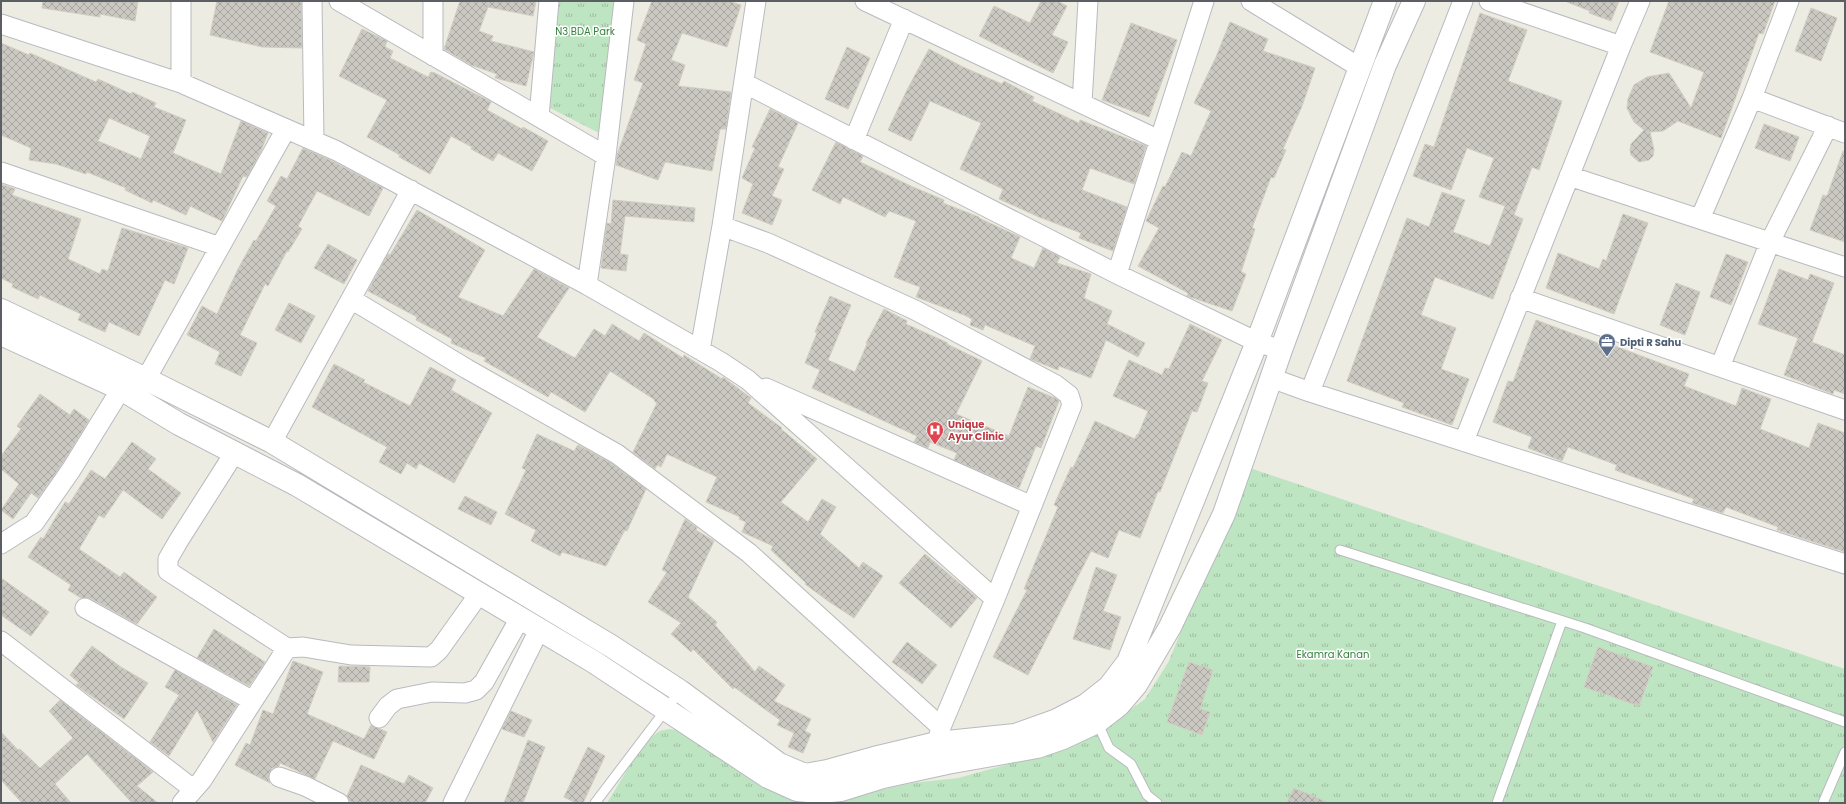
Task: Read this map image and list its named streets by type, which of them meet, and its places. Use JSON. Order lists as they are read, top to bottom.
{
  "parks": ["N3 BDA Park", "Ekamra Kanan"],
  "places": {
    "office": ["Dipti R Sahu"],
    "hospital": ["Unique Ayur Clinic"]
  }
}
